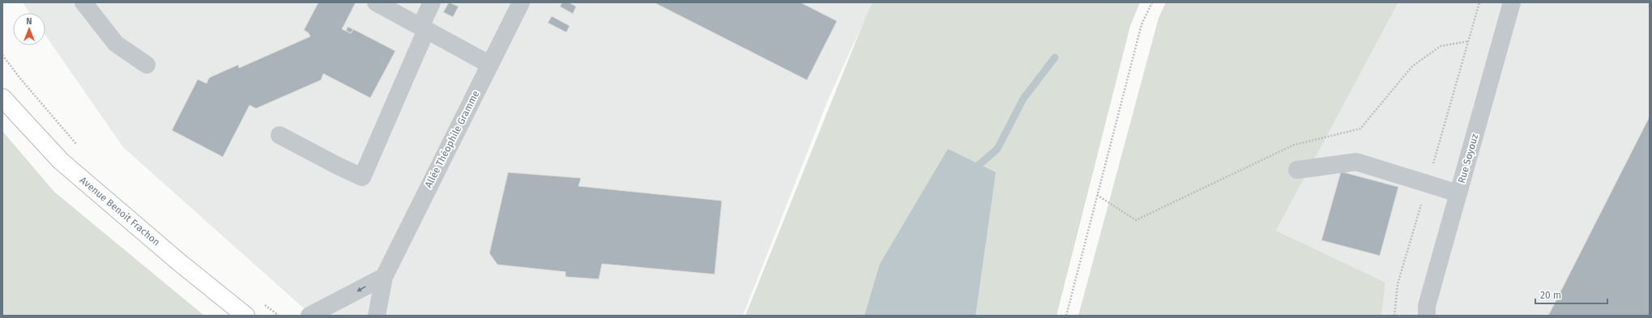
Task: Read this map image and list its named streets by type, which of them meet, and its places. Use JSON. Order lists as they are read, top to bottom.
{
  "streets": {
    "main road": ["Avenue Benoit Frachon"],
    "street": ["Allée Théophile Gramme", "Rue Soyouz"]
  },
  "scale_bar": "20 m",
  "north": "top"
}
